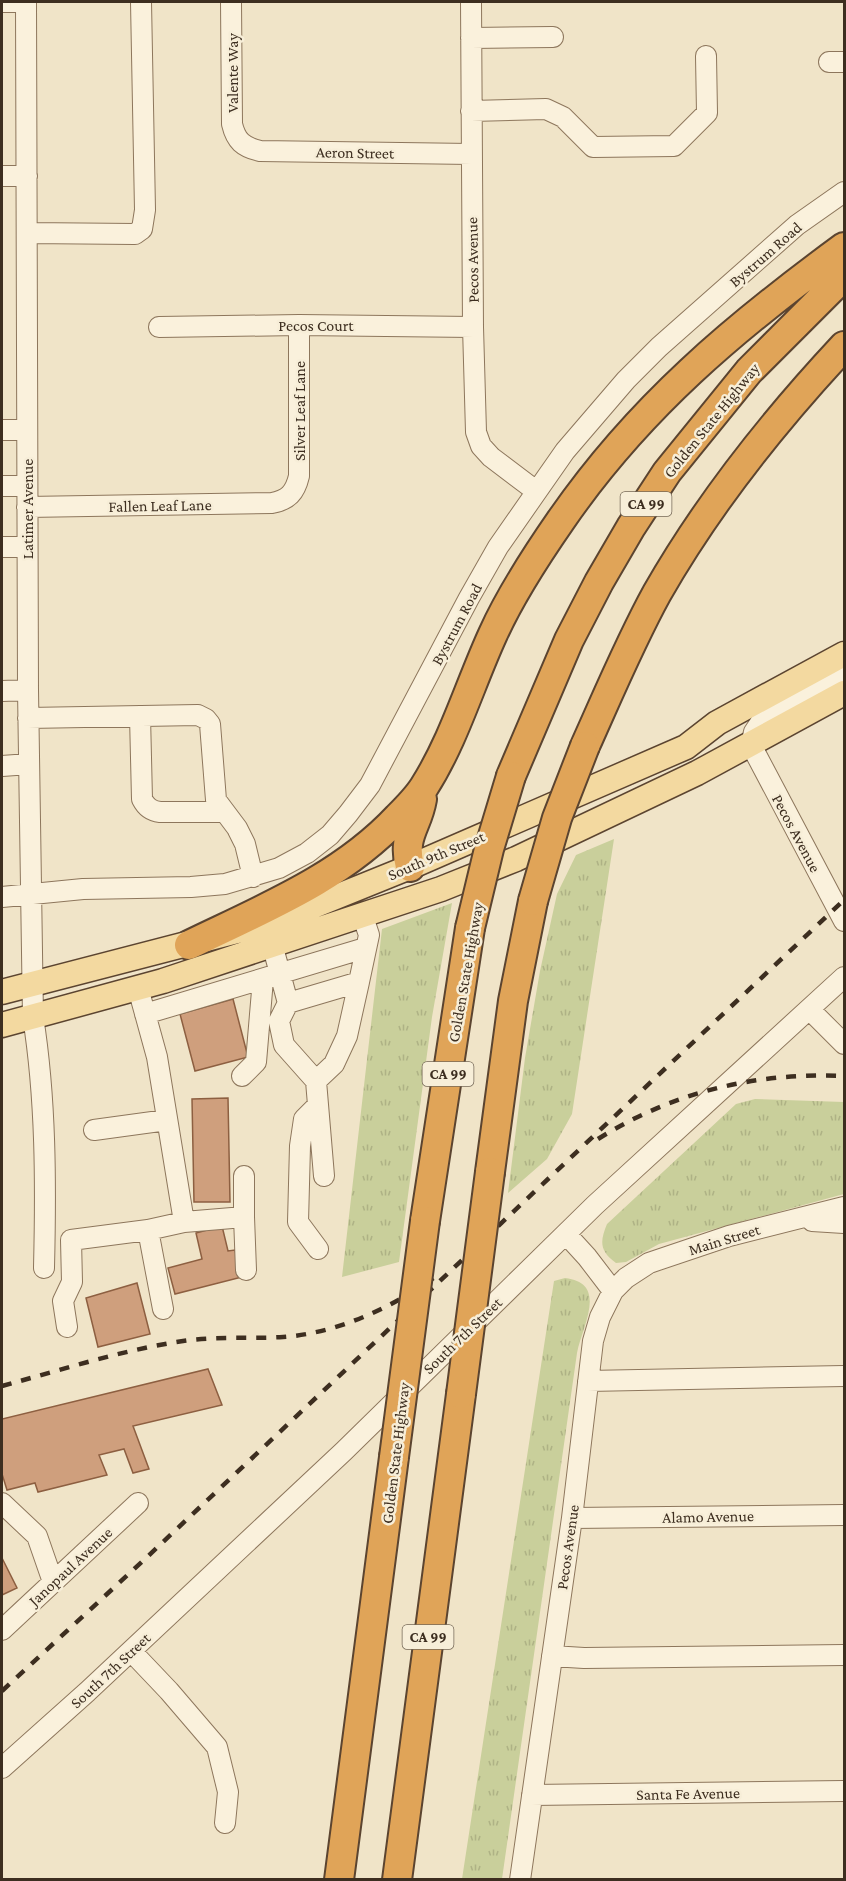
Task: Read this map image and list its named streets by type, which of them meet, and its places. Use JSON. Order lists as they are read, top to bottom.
{
  "streets": {
    "highway": ["Golden State Highway", "CA 99"],
    "main road": ["South 9th Street"],
    "street": [
      "Valente Way",
      "Aeron Street",
      "Bystrum Road",
      "Pecos Avenue",
      "Pecos Court",
      "Silver Leaf Lane",
      "Fallen Leaf Lane",
      "Latimer Avenue",
      "Main Street",
      "South 7th Street",
      "Alamo Avenue",
      "Janopaul Avenue",
      "Santa Fe Avenue"
    ]
  },
  "crossings": [
    ["Valente Way", "Aeron Street"],
    ["Aeron Street", "Pecos Avenue"],
    ["Bystrum Road", "Pecos Avenue"],
    ["Bystrum Road", "Latimer Avenue"],
    ["Pecos Avenue", "Pecos Court"],
    ["Pecos Avenue", "South 9th Street"],
    ["Pecos Avenue", "Main Street"],
    ["Pecos Avenue", "Alamo Avenue"],
    ["Pecos Avenue", "Santa Fe Avenue"],
    ["Pecos Court", "Silver Leaf Lane"],
    ["Silver Leaf Lane", "Fallen Leaf Lane"],
    ["Fallen Leaf Lane", "Latimer Avenue"],
    ["Latimer Avenue", "South 9th Street"]
  ]
}
